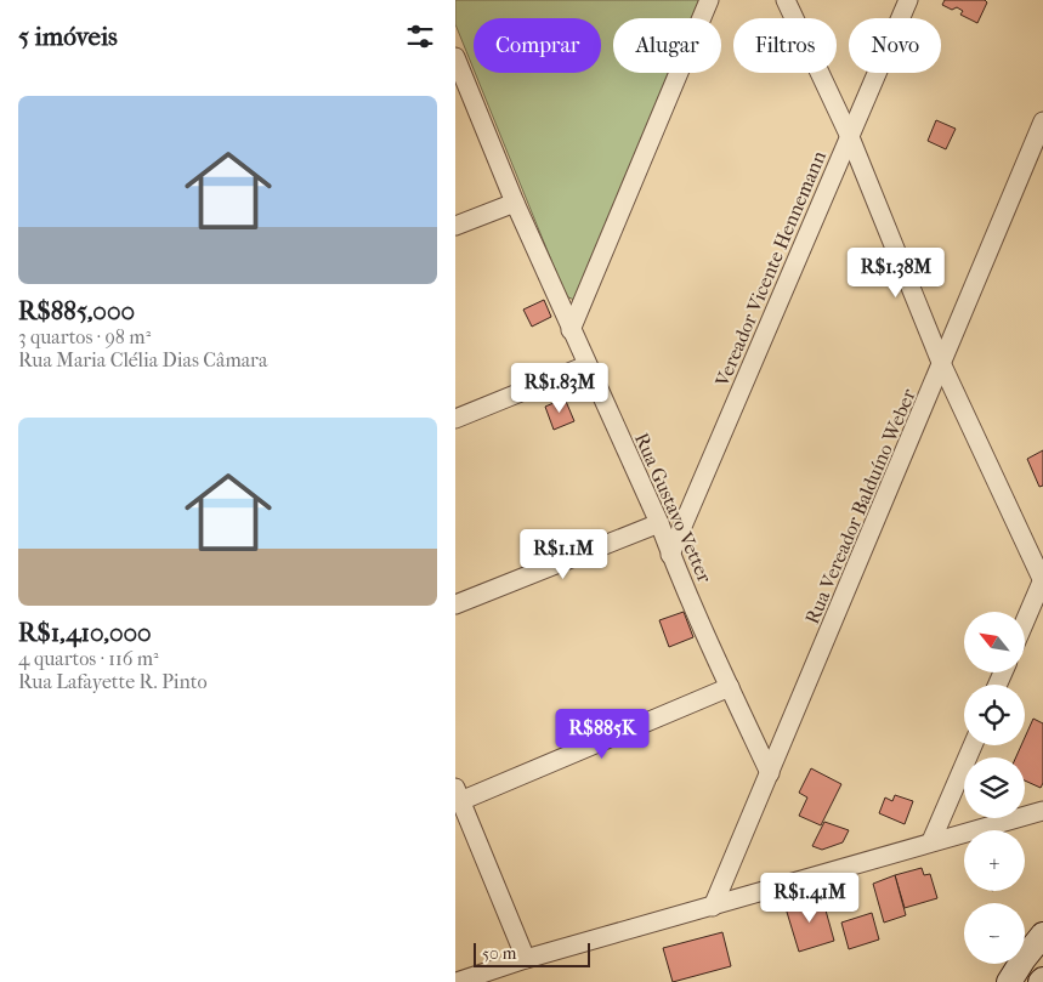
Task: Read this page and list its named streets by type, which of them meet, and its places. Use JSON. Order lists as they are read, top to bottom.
{
  "streets": {
    "street": ["Vereador Vicente Hennemann", "Rua Vereador Balduíno Weber", "Rua Gustavo Vetter"]
  },
  "crossings": [
    ["Vereador Vicente Hennemann", "Rua Gustavo Vetter"],
    ["Rua Vereador Balduíno Weber", "Rua Gustavo Vetter"]
  ],
  "scale_bar": "50 m",
  "north": "top left",
  "page": {
    "heading": "5 imóveis",
    "chip": [
      "Comprar",
      "Alugar",
      "Filtros",
      "Novo"
    ],
    "list": [
      {
        "name": "R$885,000",
        "note": "3 quartos · 98 m² · Rua Maria Clélia Dias Câmara"
      },
      {
        "name": "R$1,410,000",
        "note": "4 quartos · 116 m² · Rua Lafayette R. Pinto"
      }
    ],
    "price": [
      "R$1.38M",
      "R$1.83M",
      "R$1.1M",
      "R$885K",
      "R$1.41M"
    ],
    "map_buttons": ["+", "−"],
    "scale": "50 m"
  }
}
